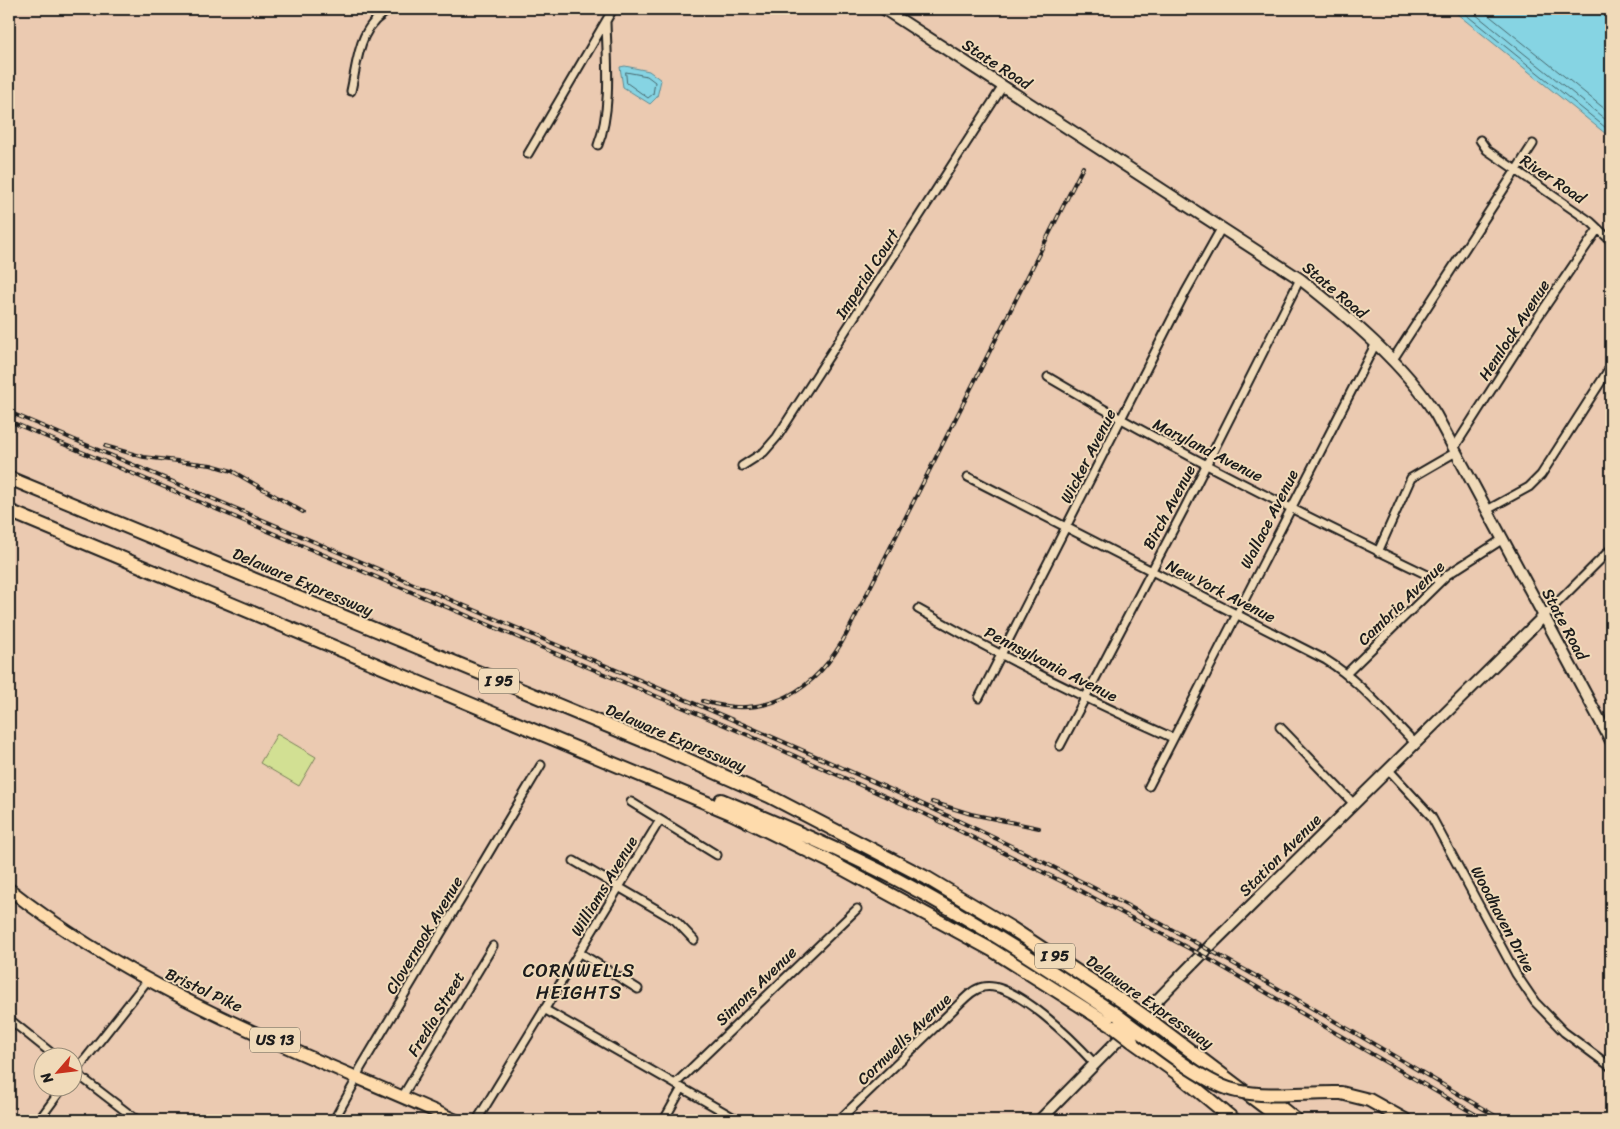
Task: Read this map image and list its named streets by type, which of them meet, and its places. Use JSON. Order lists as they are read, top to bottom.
{
  "streets": {
    "highway": ["Delaware Expressway", "I 95"],
    "main road": [
      "State Road",
      "Station Avenue",
      "Bristol Pike",
      "US 13"
    ],
    "street": [
      "River Road",
      "Imperial Court",
      "Hemlock Avenue",
      "Maryland Avenue",
      "Wicker Avenue",
      "Birch Avenue",
      "Wallace Avenue",
      "New York Avenue",
      "Cambria Avenue",
      "Pennsylvania Avenue",
      "Williams Avenue",
      "Woodhaven Drive",
      "Clovernook Avenue",
      "Simons Avenue",
      "Fredia Street",
      "Cornwells Avenue"
    ]
  },
  "crossings": [
    ["State Road", "Imperial Court"],
    ["State Road", "Hemlock Avenue"],
    ["State Road", "Wicker Avenue"],
    ["State Road", "Birch Avenue"],
    ["State Road", "Wallace Avenue"],
    ["State Road", "Cambria Avenue"],
    ["State Road", "Station Avenue"],
    ["River Road", "Hemlock Avenue"],
    ["Hemlock Avenue", "Maryland Avenue"],
    ["Maryland Avenue", "Wicker Avenue"],
    ["Maryland Avenue", "Birch Avenue"],
    ["Maryland Avenue", "Wallace Avenue"],
    ["Maryland Avenue", "Cambria Avenue"],
    ["Wicker Avenue", "New York Avenue"],
    ["Wicker Avenue", "Pennsylvania Avenue"],
    ["Birch Avenue", "New York Avenue"],
    ["Birch Avenue", "Pennsylvania Avenue"],
    ["Wallace Avenue", "New York Avenue"],
    ["Wallace Avenue", "Pennsylvania Avenue"],
    ["New York Avenue", "Cambria Avenue"],
    ["New York Avenue", "Station Avenue"],
    ["Station Avenue", "Woodhaven Drive"],
    ["Station Avenue", "Cornwells Avenue"],
    ["Clovernook Avenue", "Bristol Pike"],
    ["Bristol Pike", "Fredia Street"]
  ],
  "districts": ["CORNWELLS HEIGHTS"],
  "north": "bottom left"
}
